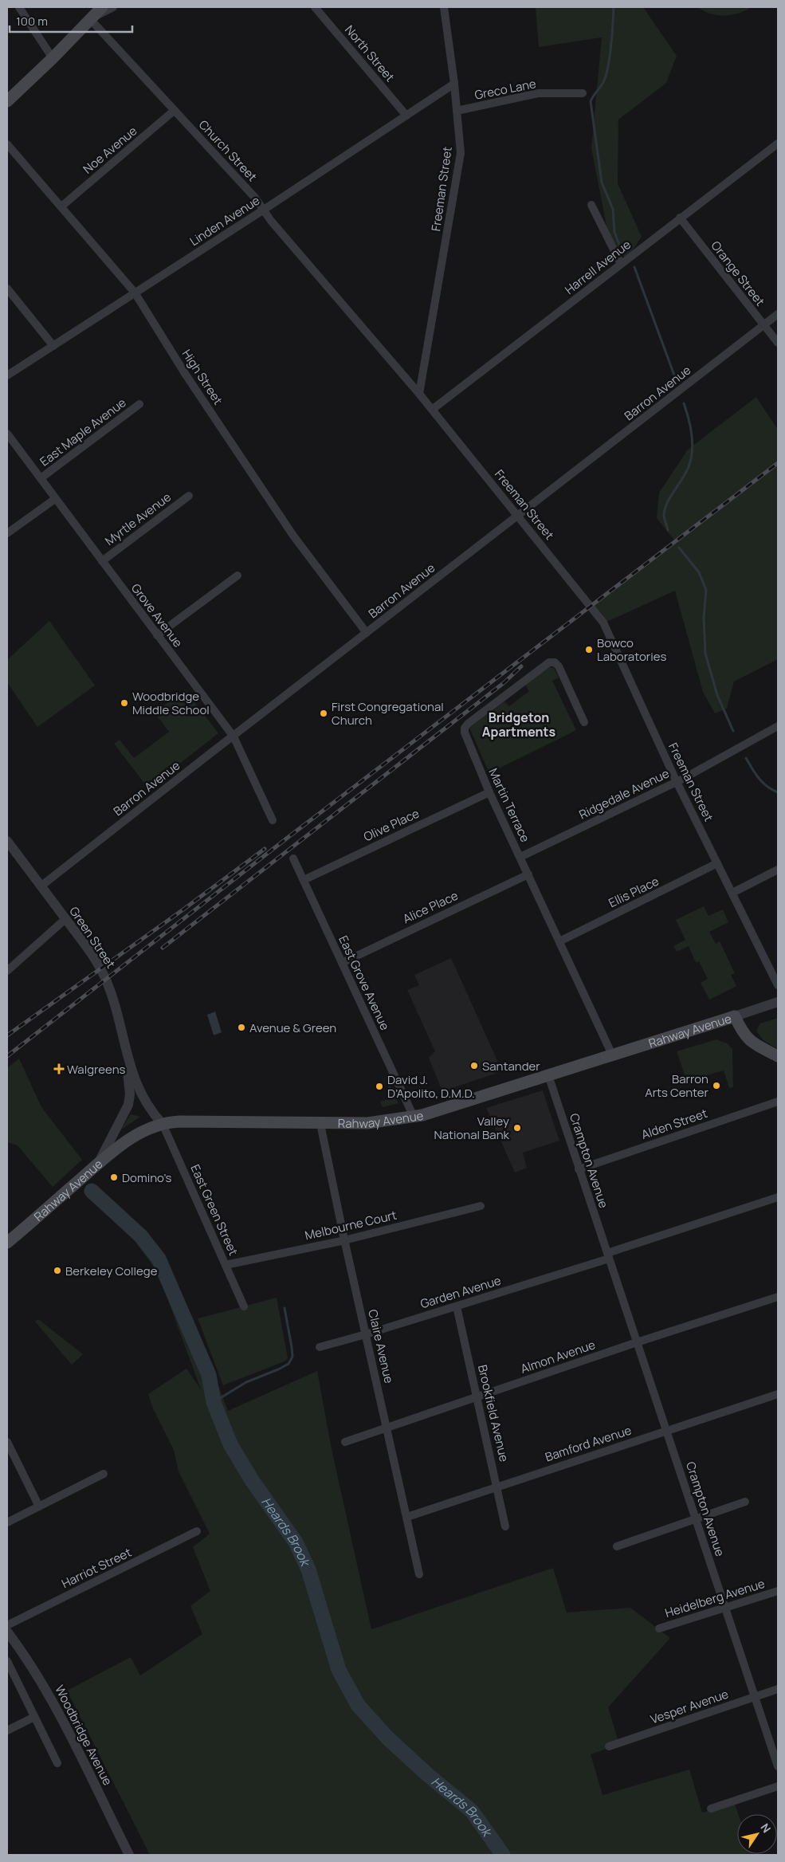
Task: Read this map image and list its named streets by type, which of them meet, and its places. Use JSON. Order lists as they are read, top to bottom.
{
  "streets": {
    "main road": ["Rahway Avenue"],
    "street": [
      "North Street",
      "Greco Lane",
      "Noe Avenue",
      "Church Street",
      "Freeman Street",
      "Linden Avenue",
      "Harrell Avenue",
      "Orange Street",
      "High Street",
      "Barron Avenue",
      "East Maple Avenue",
      "Myrtle Avenue",
      "Grove Avenue",
      "Ridgedale Avenue",
      "Martin Terrace",
      "Olive Place",
      "Ellis Place",
      "Alice Place",
      "Green Street",
      "East Grove Avenue",
      "Alden Street",
      "Crampton Avenue",
      "East Green Street",
      "Melbourne Court",
      "Garden Avenue",
      "Claire Avenue",
      "Almon Avenue",
      "Brookfield Avenue",
      "Bamford Avenue",
      "Harriot Street",
      "Heidelberg Avenue",
      "Vesper Avenue",
      "Woodbridge Avenue"
    ]
  },
  "crossings": [
    ["North Street", "Linden Avenue"],
    ["Greco Lane", "Freeman Street"],
    ["Noe Avenue", "Church Street"],
    ["Noe Avenue", "High Street"],
    ["Church Street", "Freeman Street"],
    ["Church Street", "Linden Avenue"],
    ["Freeman Street", "Linden Avenue"],
    ["Freeman Street", "Harrell Avenue"],
    ["Freeman Street", "Barron Avenue"],
    ["Freeman Street", "Ridgedale Avenue"],
    ["Freeman Street", "Ellis Place"],
    ["Linden Avenue", "High Street"],
    ["Harrell Avenue", "Orange Street"],
    ["Orange Street", "Barron Avenue"],
    ["High Street", "Barron Avenue"],
    ["Barron Avenue", "Grove Avenue"],
    ["Barron Avenue", "Green Street"],
    ["East Maple Avenue", "Grove Avenue"],
    ["Myrtle Avenue", "Grove Avenue"],
    ["Ridgedale Avenue", "Martin Terrace"],
    ["Martin Terrace", "Olive Place"],
    ["Martin Terrace", "Ellis Place"],
    ["Martin Terrace", "Alice Place"],
    ["Martin Terrace", "Rahway Avenue"],
    ["Olive Place", "East Grove Avenue"],
    ["Alice Place", "East Grove Avenue"],
    ["Green Street", "Rahway Avenue"],
    ["Green Street", "East Green Street"],
    ["East Grove Avenue", "Rahway Avenue"],
    ["Rahway Avenue", "Crampton Avenue"],
    ["Rahway Avenue", "East Green Street"],
    ["Rahway Avenue", "Claire Avenue"],
    ["Alden Street", "Crampton Avenue"],
    ["Crampton Avenue", "Garden Avenue"],
    ["Crampton Avenue", "Almon Avenue"],
    ["Crampton Avenue", "Bamford Avenue"],
    ["Crampton Avenue", "Heidelberg Avenue"],
    ["Crampton Avenue", "Vesper Avenue"],
    ["East Green Street", "Melbourne Court"],
    ["Melbourne Court", "Claire Avenue"],
    ["Garden Avenue", "Claire Avenue"],
    ["Garden Avenue", "Brookfield Avenue"],
    ["Claire Avenue", "Almon Avenue"],
    ["Claire Avenue", "Bamford Avenue"],
    ["Almon Avenue", "Brookfield Avenue"],
    ["Brookfield Avenue", "Bamford Avenue"]
  ],
  "districts": ["Bridgeton Apartments"],
  "water": ["Heards Brook"],
  "places": {
    "other": [
      "Bowco Laboratories",
      "Woodbridge Middle School",
      "First Congregational Church",
      "Avenue & Green",
      "Santander",
      "Barron Arts Center",
      "David J. D’Apolito, D.M.D.",
      "Valley National Bank",
      "Domino's",
      "Berkeley College"
    ],
    "health": ["Walgreens"]
  },
  "scale_bar": "100 m",
  "north": "top right"
}
